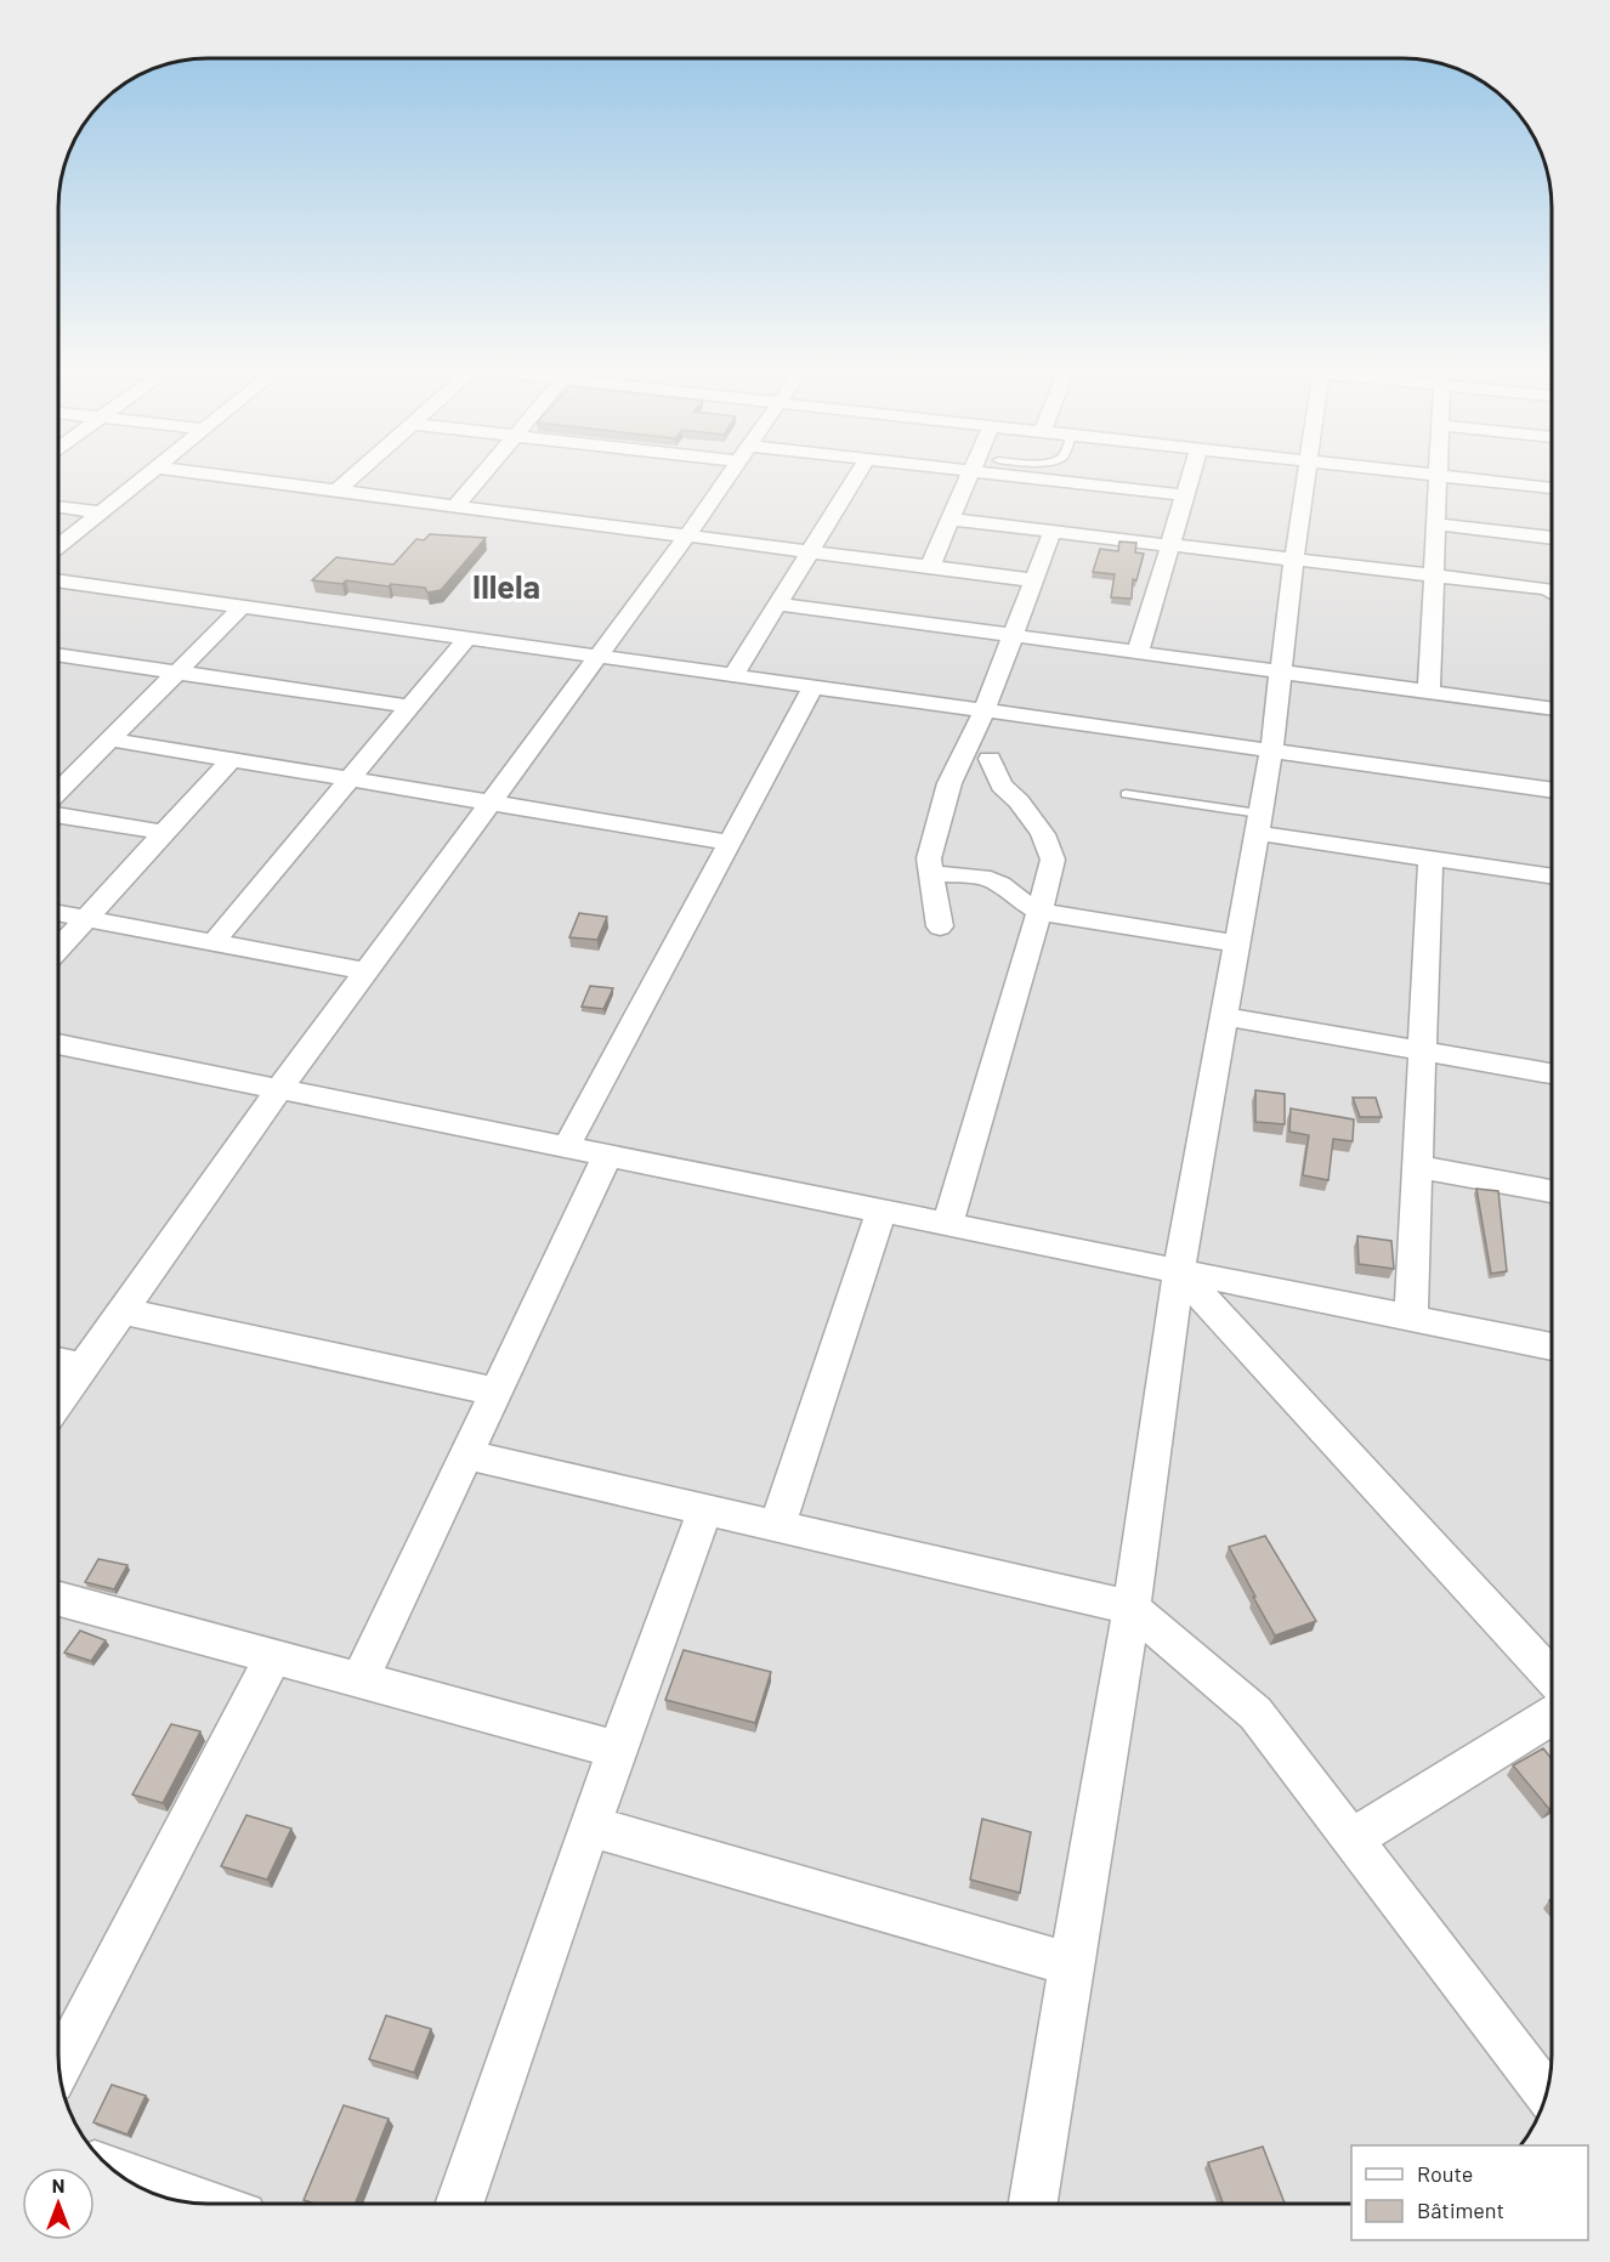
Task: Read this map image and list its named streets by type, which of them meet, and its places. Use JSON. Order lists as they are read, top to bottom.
{
  "districts": ["Illela"],
  "legend": ["Route", "Bâtiment"],
  "north": "top"
}
